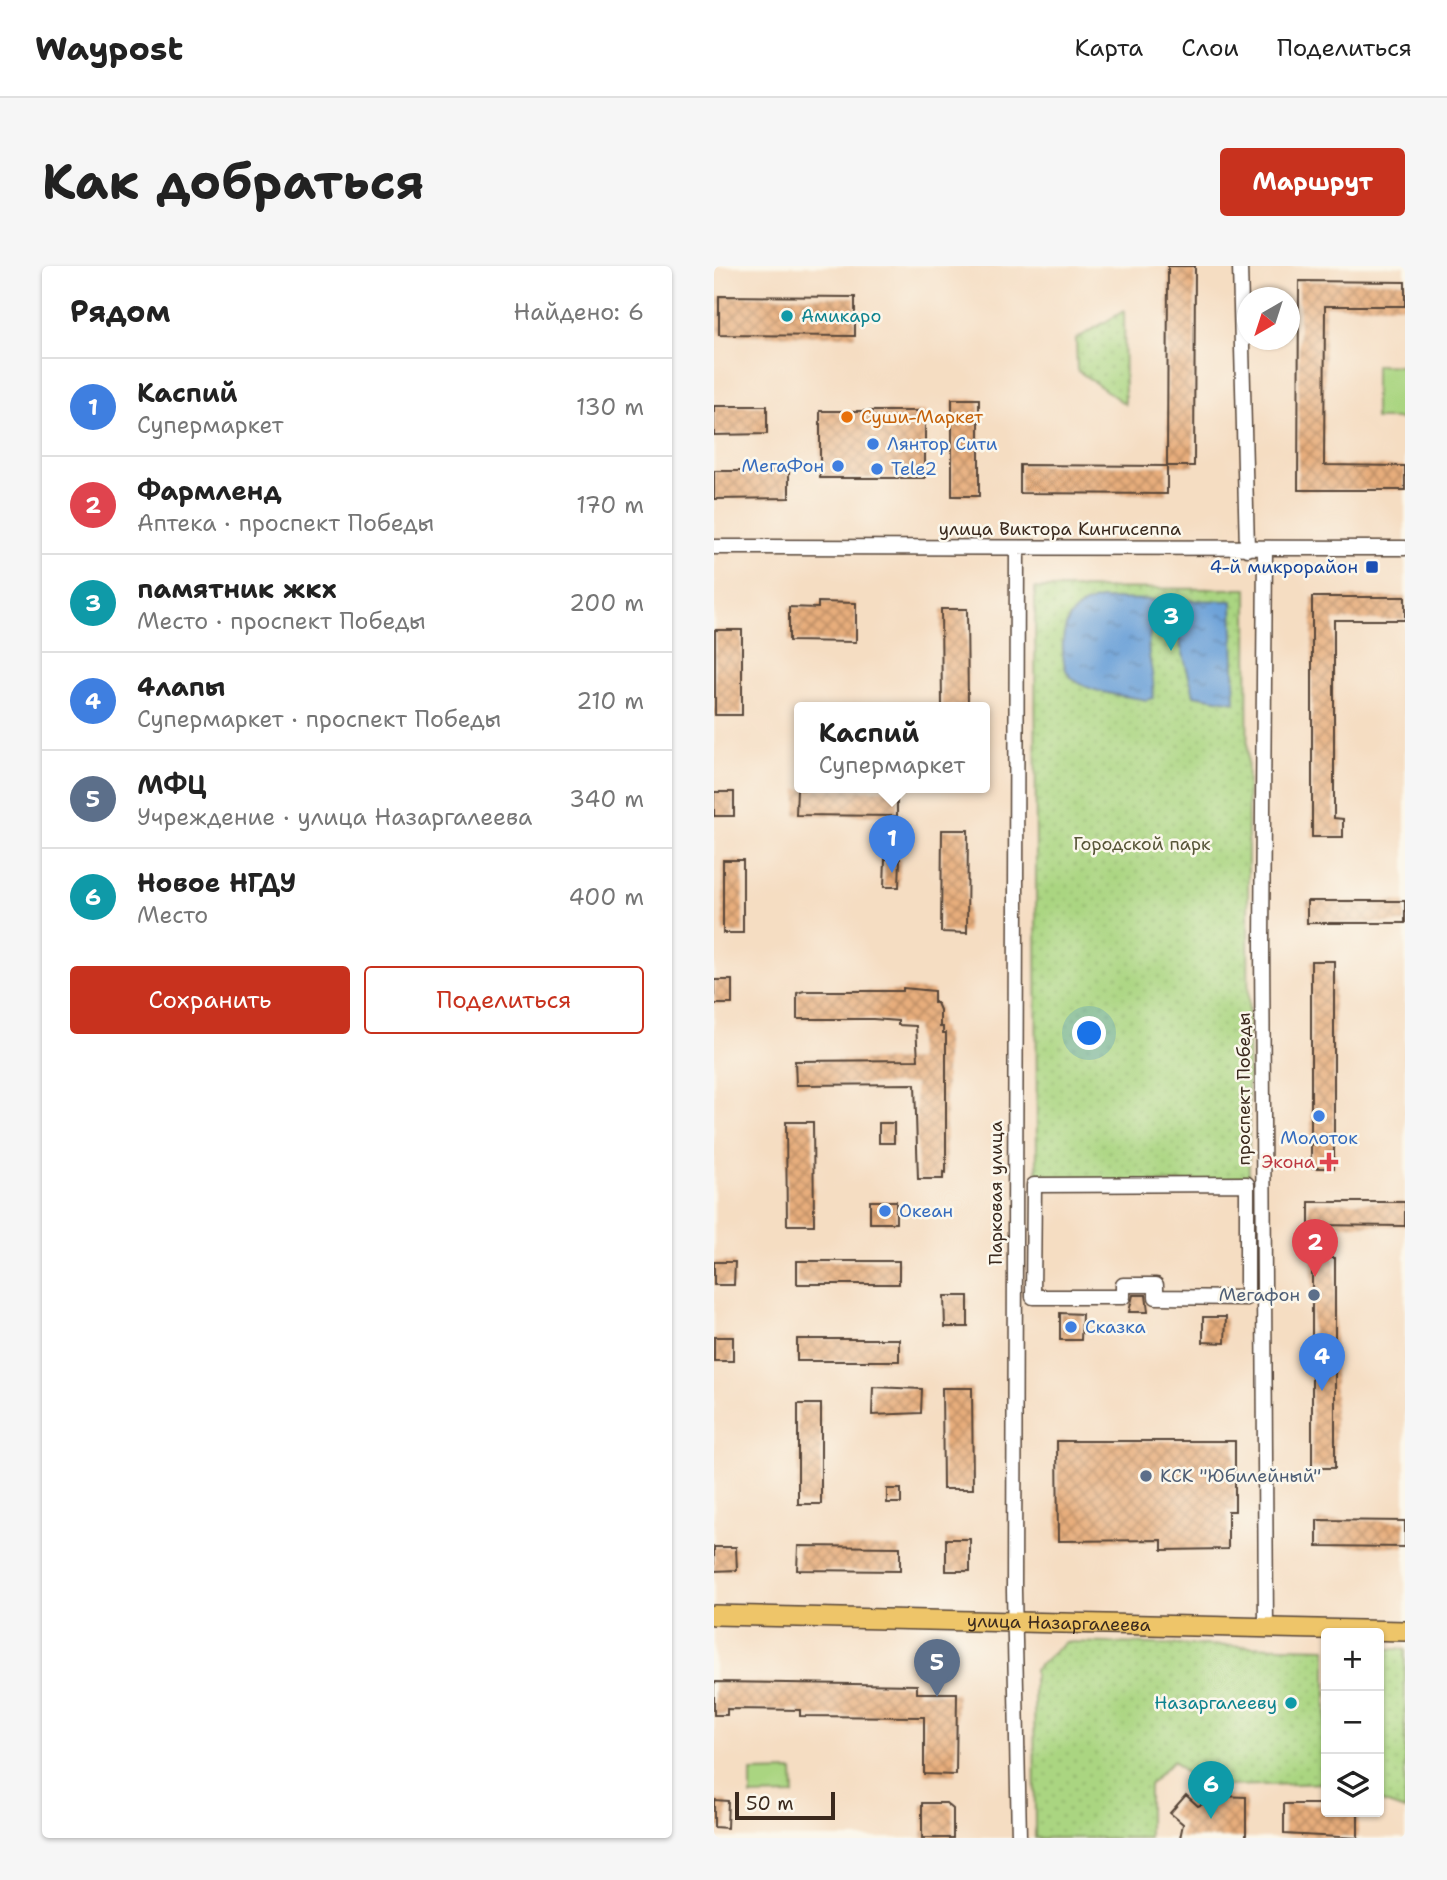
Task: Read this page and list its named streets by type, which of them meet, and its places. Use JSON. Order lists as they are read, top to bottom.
{
  "streets": {
    "main road": ["улица Назаргалеева"],
    "street": ["улица Виктора Кингисеппа", "проспект Победы", "Парковая улица"]
  },
  "crossings": [
    ["улица Виктора Кингисеппа", "проспект Победы"],
    ["улица Виктора Кингисеппа", "Парковая улица"],
    ["проспект Победы", "улица Назаргалеева"],
    ["Парковая улица", "улица Назаргалеева"]
  ],
  "parks": ["Городской парк"],
  "places": {
    "other": [
      "Амикаро",
      "Суши-Маркет",
      "Лянтор Сити",
      "МегаФон",
      "Tele2",
      "Молоток",
      "Океан",
      "Мегафон",
      "Сказка",
      "КСК \"Юбилейный\"",
      "Назаргалееву"
    ],
    "transit": ["4-й микрорайон"],
    "health": ["Экона"]
  },
  "scale_bar": "50 m",
  "north": "bottom left",
  "page": {
    "header": "Waypost",
    "nav": ["Карта", "Слои", "Поделиться"],
    "buttons": [
      "Маршрут",
      ["Сохранить", "Поделиться"]
    ],
    "title": "Как добраться",
    "heading": ["Рядом", "Найдено: 6"],
    "list": [
      {
        "mark": "1",
        "name": "Каспий",
        "note": "Супермаркет",
        "value": "130 m"
      },
      {
        "mark": "2",
        "name": "Фармленд",
        "note": "Аптека · проспект Победы",
        "value": "170 m"
      },
      {
        "mark": "3",
        "name": "памятник жкх",
        "note": "Место · проспект Победы",
        "value": "200 m"
      },
      {
        "mark": "4",
        "name": "4лапы",
        "note": "Супермаркет · проспект Победы",
        "value": "210 m"
      },
      {
        "mark": "5",
        "name": "МФЦ",
        "note": "Учреждение · улица Назаргалеева",
        "value": "340 m"
      },
      {
        "mark": "6",
        "name": "Новое НГДУ",
        "note": "Место",
        "value": "400 m"
      }
    ],
    "pins": [
      "3",
      "1",
      "2",
      "4",
      "5",
      "6"
    ],
    "popup": ["Каспий", "Супермаркет"],
    "map_buttons": ["+", "−"],
    "scale": "50 m"
  }
}
